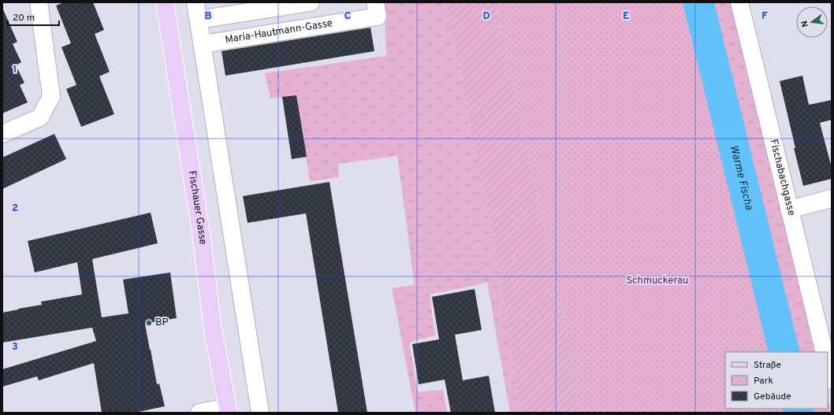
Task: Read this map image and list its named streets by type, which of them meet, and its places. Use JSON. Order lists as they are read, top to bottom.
{
  "streets": {
    "main road": ["Fischauer Gasse"],
    "street": ["Maria-Hautmann-Gasse", "Fischabachgasse"]
  },
  "water": ["Warme Fischa"],
  "parks": ["Schmuckerau"],
  "places": ["BP"],
  "legend": ["Straße", "Park", "Gebäude"],
  "scale_bar": "20 m",
  "north": "left",
  "grid": {
    "columns": [
      "B",
      "C",
      "D",
      "E",
      "F"
    ],
    "rows": ["1", "2", "3"]
  }
}
